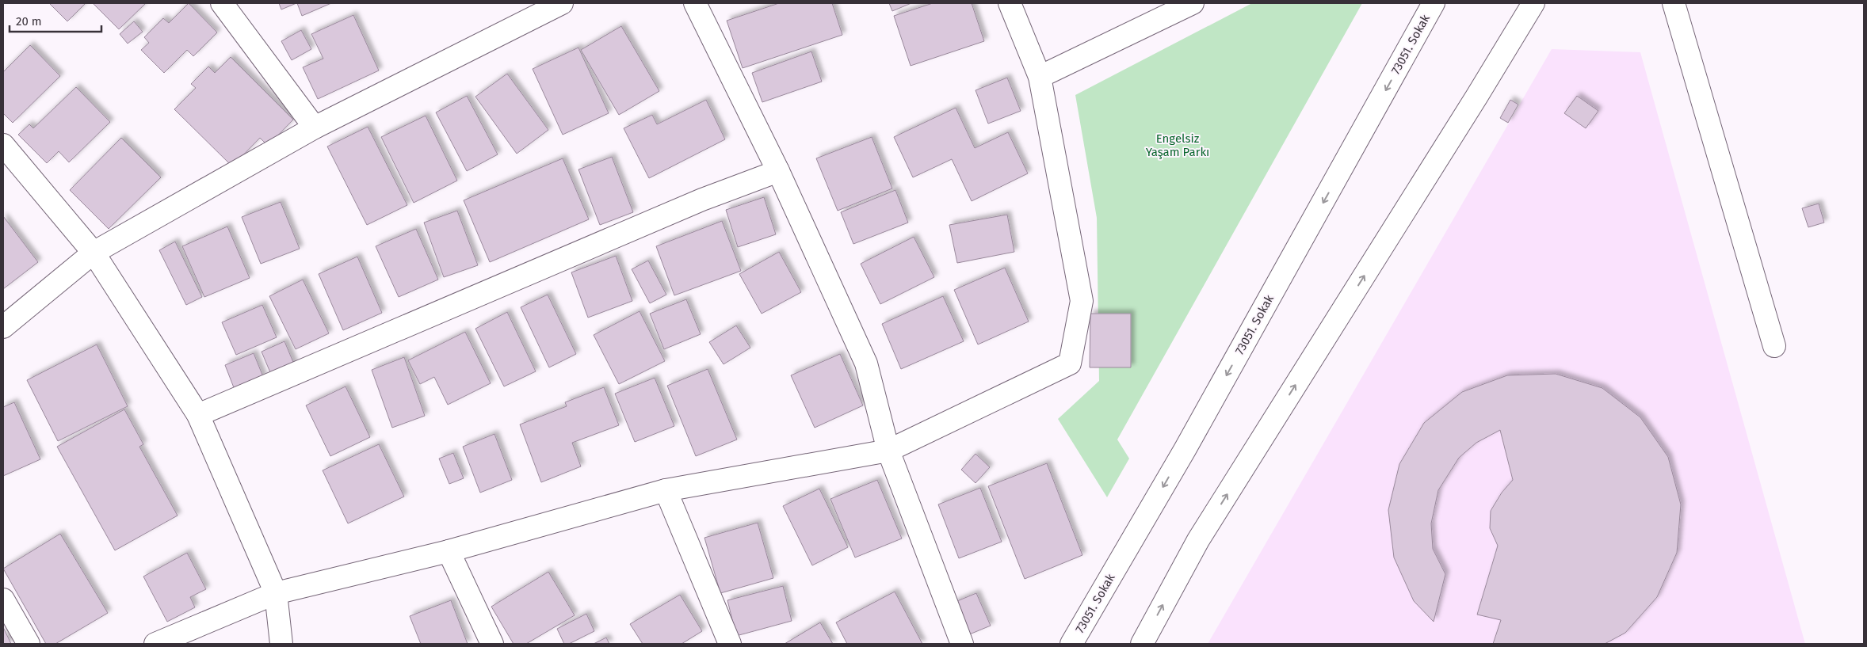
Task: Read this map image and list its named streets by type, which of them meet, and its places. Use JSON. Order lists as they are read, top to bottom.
{
  "streets": {
    "street": ["73051. Sokak"]
  },
  "parks": ["Engelsiz Yaşam Parkı"],
  "scale_bar": "20 m"
}
